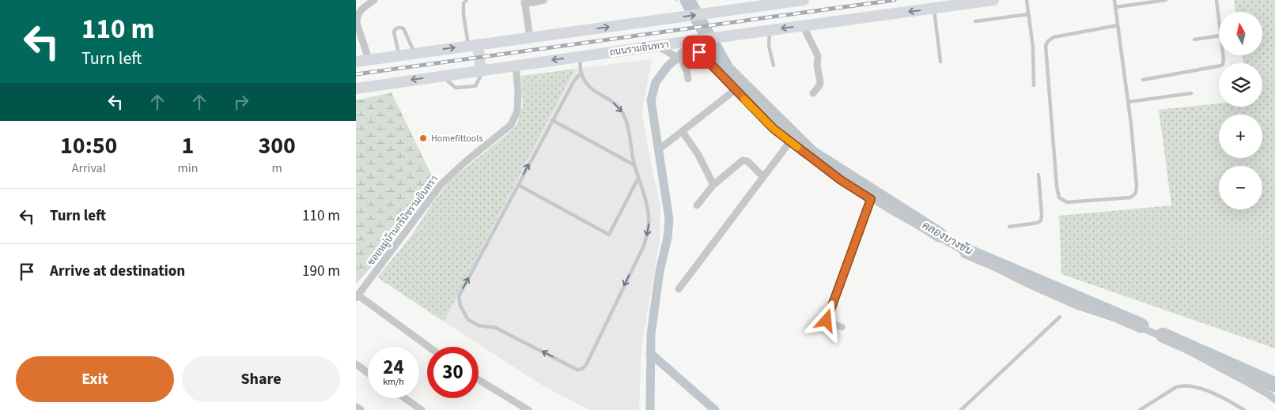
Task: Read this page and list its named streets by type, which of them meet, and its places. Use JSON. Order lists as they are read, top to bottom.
{
  "streets": {
    "highway": ["ถนนรามอินทรา"],
    "street": ["ซอยหมู่บ้านกรีนิชรามอินทรา"]
  },
  "crossings": [
    ["ถนนรามอินทรา", "ซอยหมู่บ้านกรีนิชรามอินทรา"]
  ],
  "water": ["คลองบางชัน"],
  "places": ["Homefittools"],
  "north": "top",
  "page": {
    "turn": ["110 m", "Turn left"],
    "map_buttons": ["+", "−"],
    "eta": [
      "10:50",
      "Arrival",
      "1",
      "min",
      "300",
      "m"
    ],
    "list": [
      {
        "name": "Turn left",
        "value": "110 m"
      },
      {
        "name": "Arrive at destination",
        "value": "190 m"
      }
    ],
    "speed": "24 km/h",
    "limit": "30",
    "buttons": ["Exit", "Share"]
  }
}
